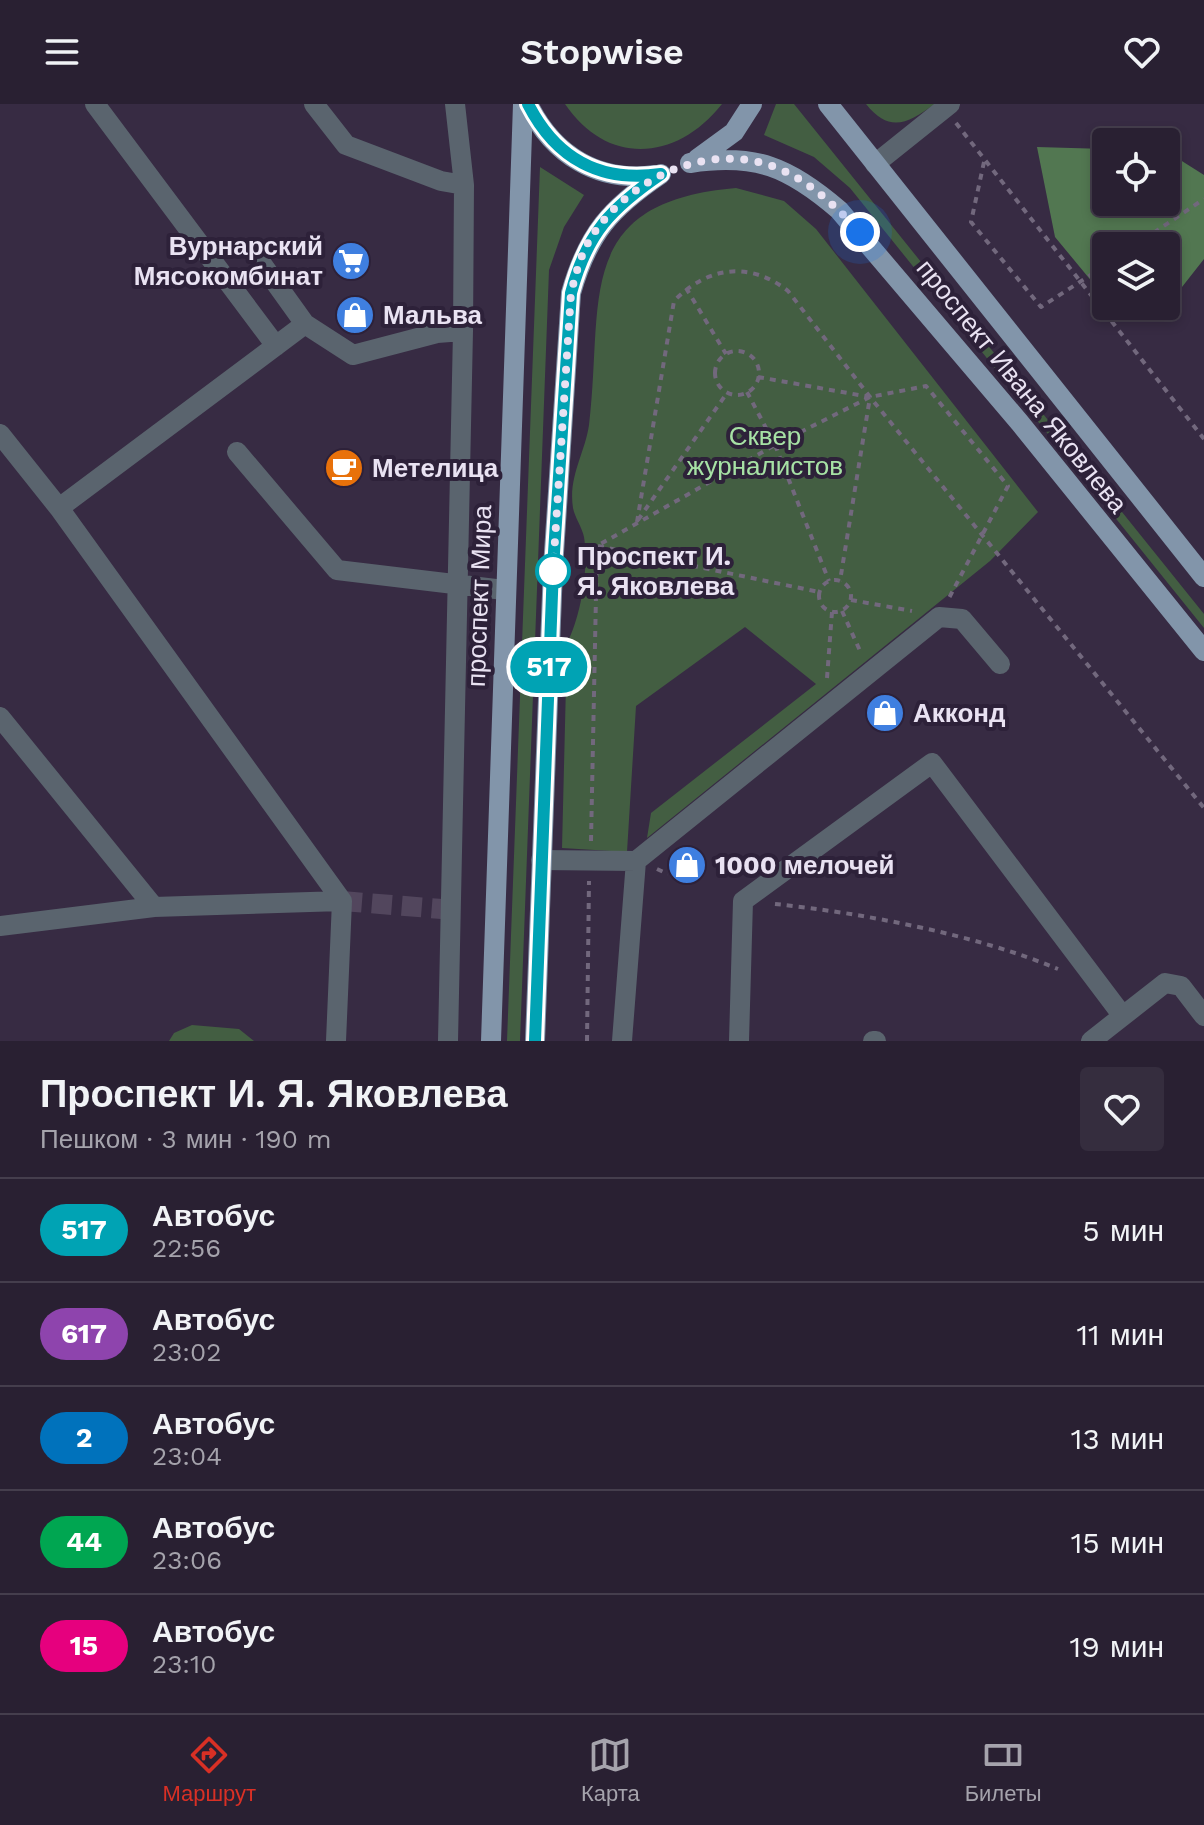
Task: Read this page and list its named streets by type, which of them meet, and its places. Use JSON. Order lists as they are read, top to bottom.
{
  "streets": {
    "main road": ["проспект Ивана Яковлева", "проспект Мира"]
  },
  "parks": ["Сквер журналистов"],
  "places": {
    "supermarket": ["Вурнарский Мясокомбинат"],
    "shop": ["Мальва", "Акконд", "1000 мелочей"],
    "cafe": ["Метелица"],
    "other": ["Проспект И. Я. Яковлева"]
  },
  "lines": ["bus line 517"],
  "page": {
    "header": "Stopwise",
    "on_map": "517",
    "heading": ["Проспект И. Я. Яковлева", "Пешком · 3 мин · 190 m"],
    "list": [
      {
        "mark": "517",
        "name": "Автобус",
        "note": "22:56",
        "value": "5 мин"
      },
      {
        "mark": "617",
        "name": "Автобус",
        "note": "23:02",
        "value": "11 мин"
      },
      {
        "mark": "2",
        "name": "Автобус",
        "note": "23:04",
        "value": "13 мин"
      },
      {
        "mark": "44",
        "name": "Автобус",
        "note": "23:06",
        "value": "15 мин"
      },
      {
        "mark": "15",
        "name": "Автобус",
        "note": "23:10",
        "value": "19 мин"
      }
    ],
    "tabs": ["Маршрут", "Карта", "Билеты"]
  }
}
